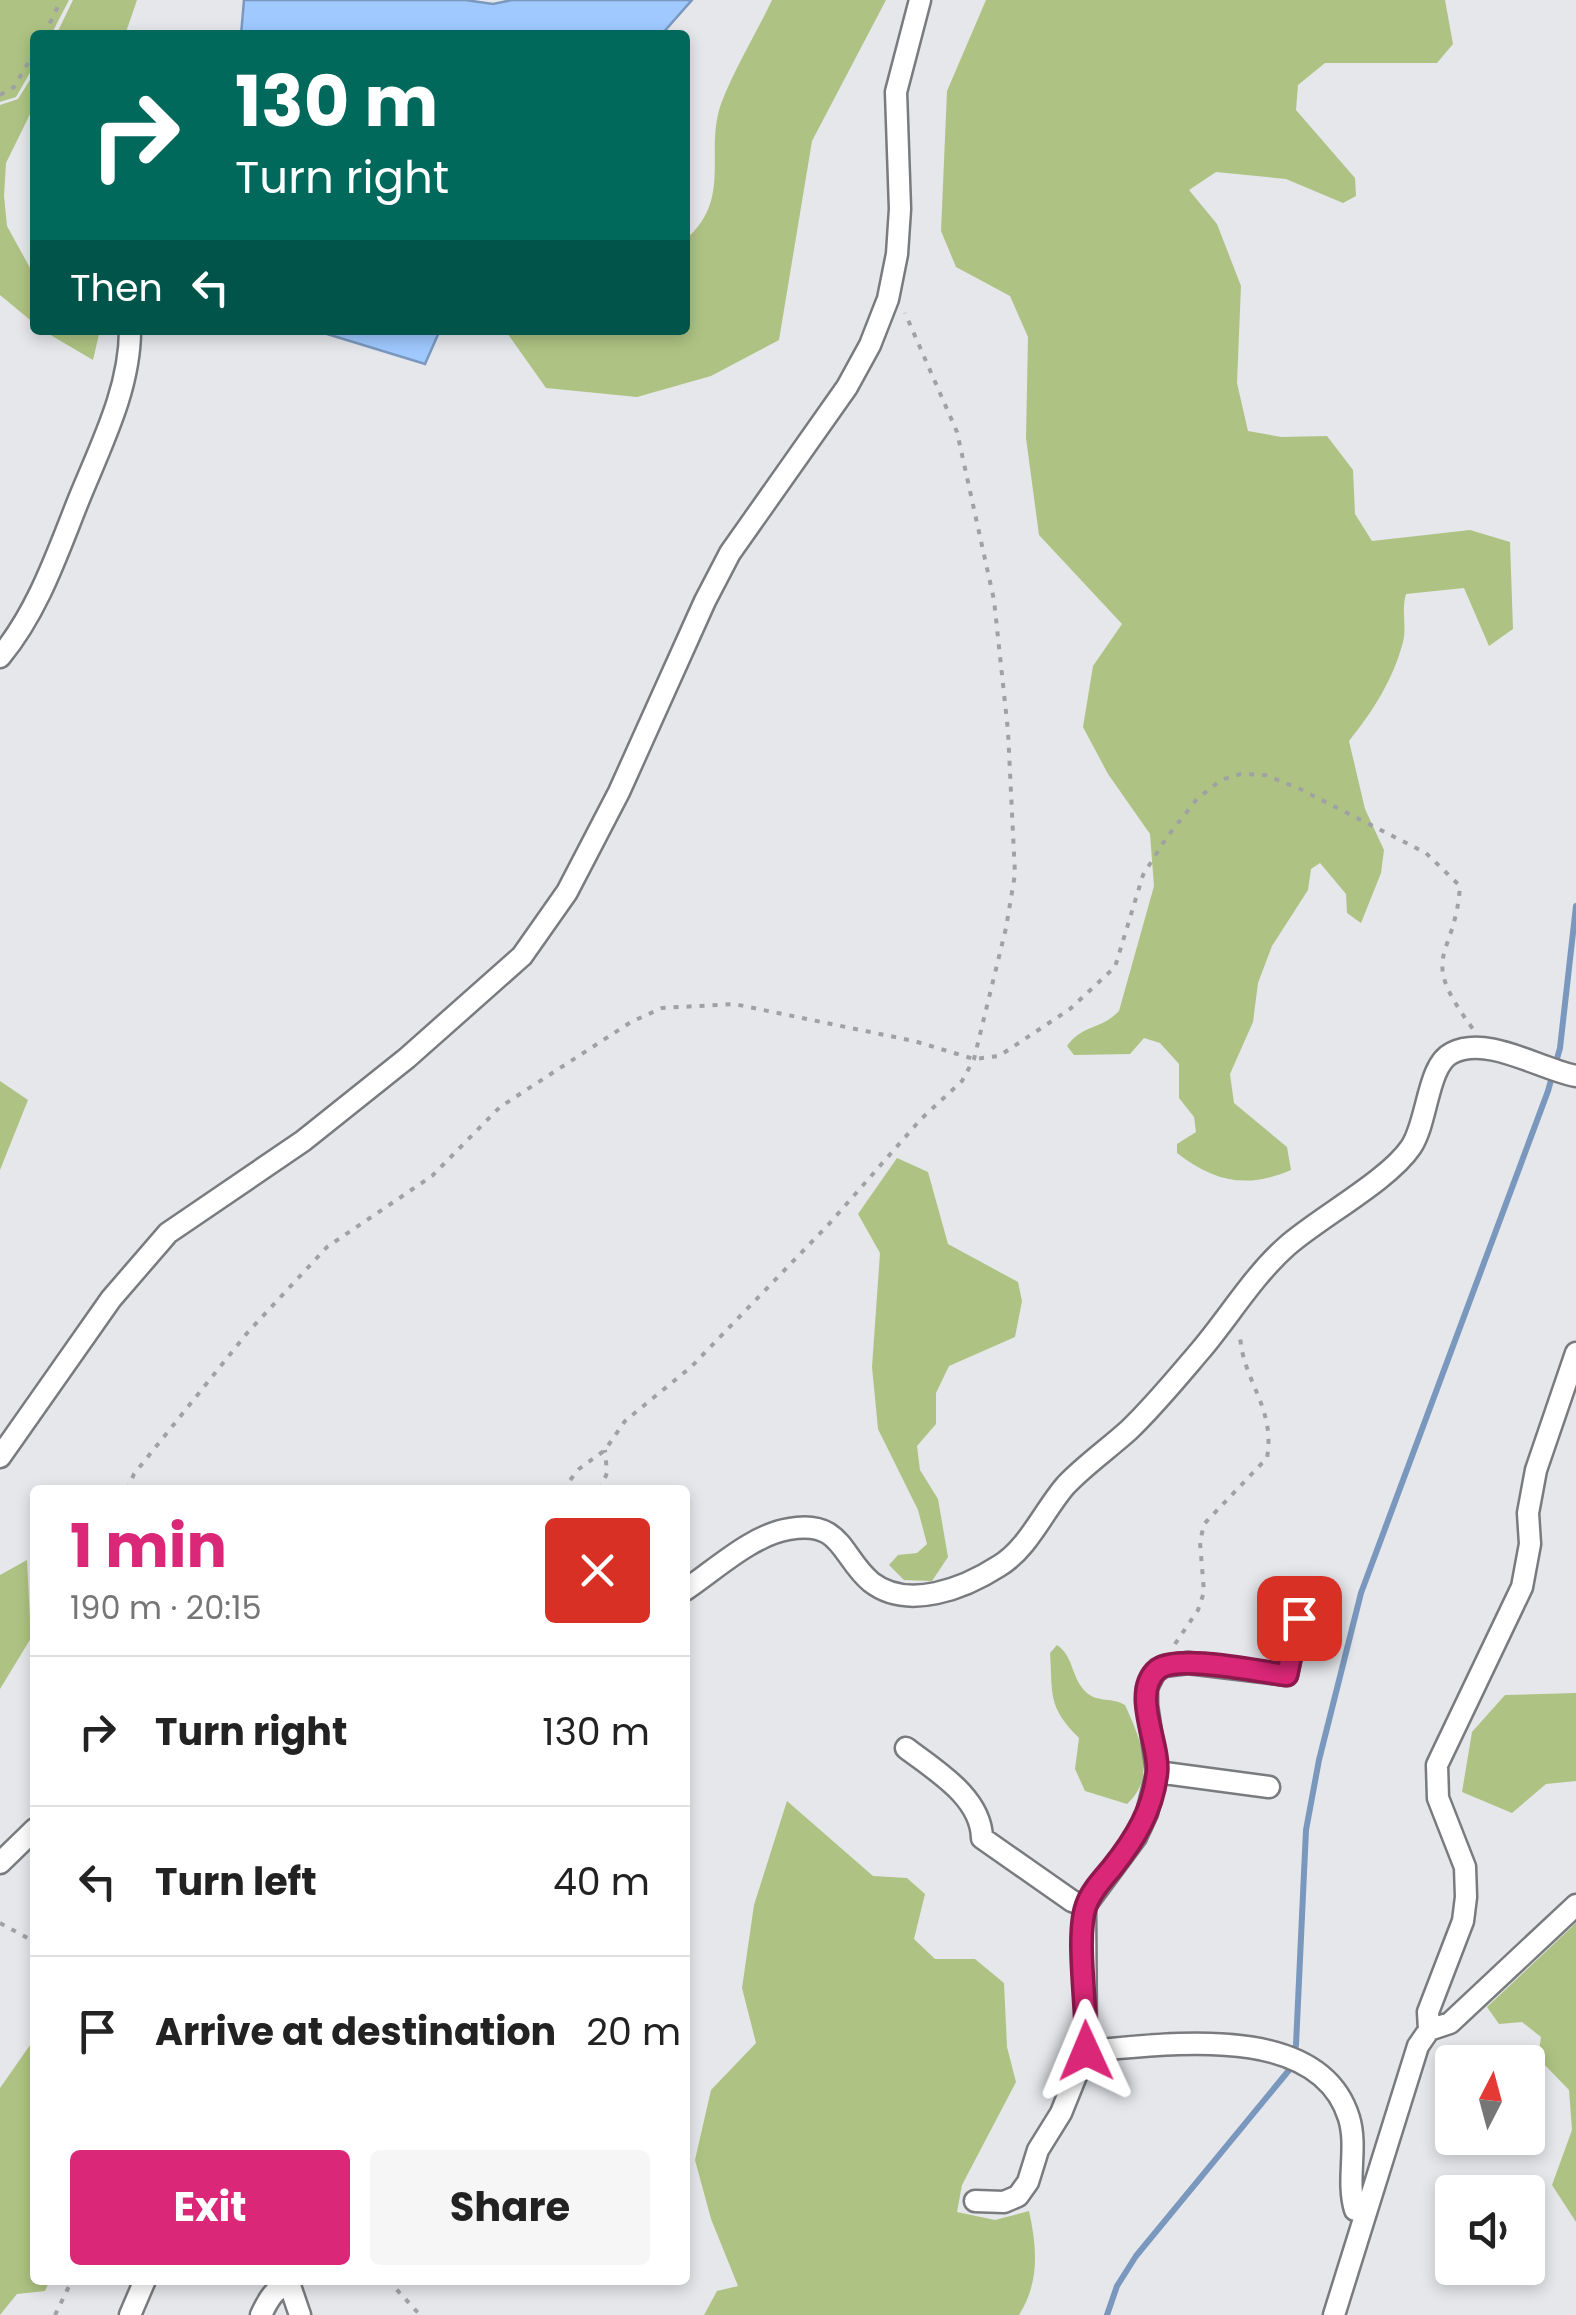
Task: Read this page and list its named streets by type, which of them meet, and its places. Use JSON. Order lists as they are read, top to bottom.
{
  "north": "top",
  "page": {
    "turn": ["130 m", "Turn right"],
    "then": "Then",
    "heading": ["1 min", "190 m · 20:15"],
    "list": [
      {
        "name": "Turn right",
        "value": "130 m"
      },
      {
        "name": "Turn left",
        "value": "40 m"
      },
      {
        "name": "Arrive at destination",
        "value": "20 m"
      }
    ],
    "buttons": ["Exit", "Share"]
  }
}
